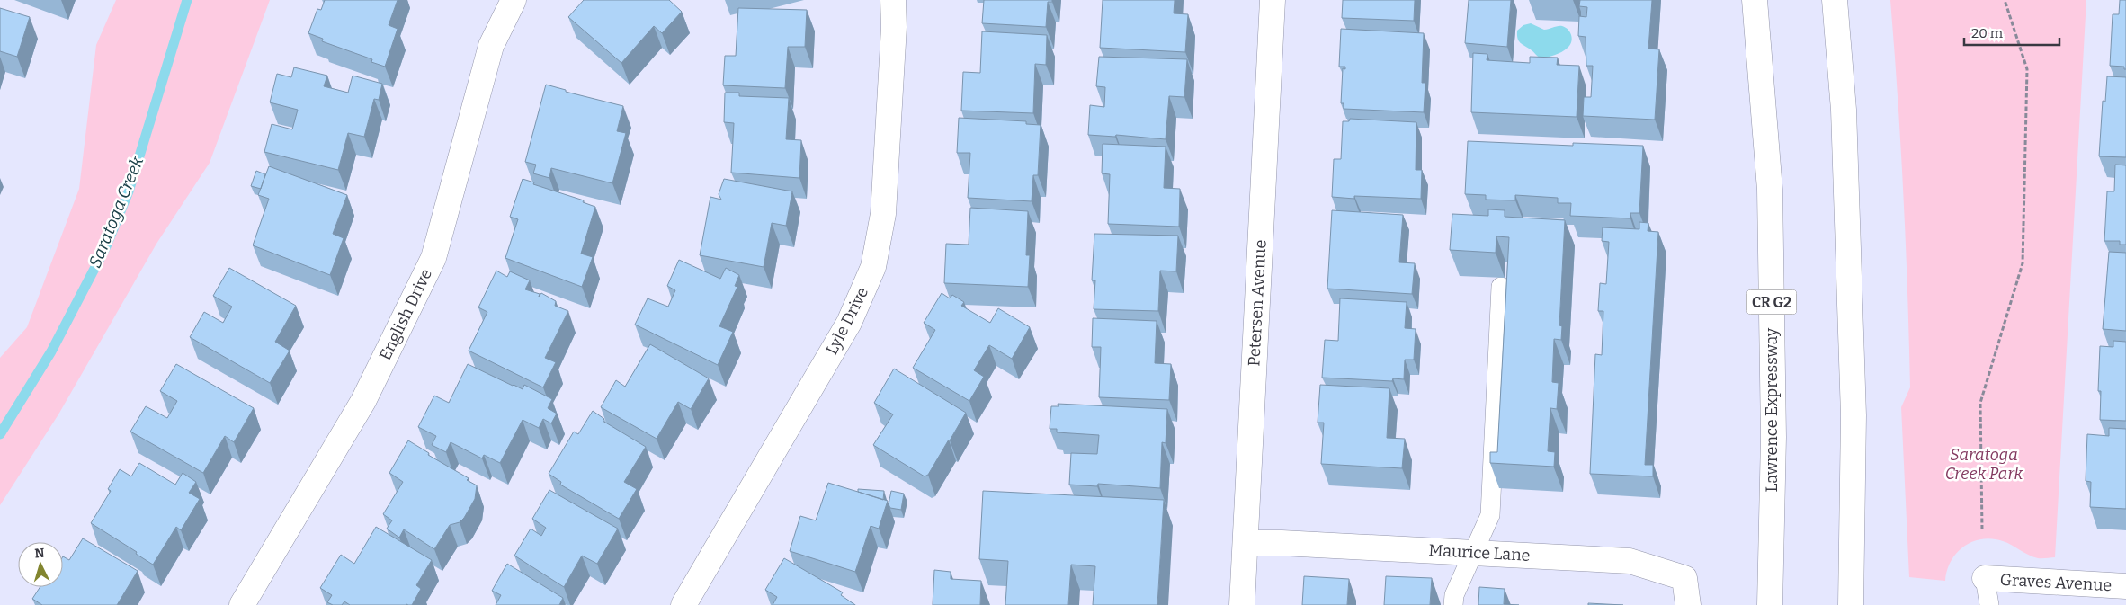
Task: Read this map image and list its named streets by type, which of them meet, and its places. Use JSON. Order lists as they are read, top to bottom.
{
  "streets": {
    "main road": [
      "CR G2",
      "Petersen Avenue",
      "English Drive",
      "Lyle Drive",
      "Lawrence Expressway",
      "Maurice Lane",
      "Graves Avenue"
    ]
  },
  "crossings": [
    ["Petersen Avenue", "Maurice Lane"]
  ],
  "water": ["Saratoga Creek"],
  "parks": ["Saratoga Creek Park"],
  "scale_bar": "20 m",
  "north": "top"
}
